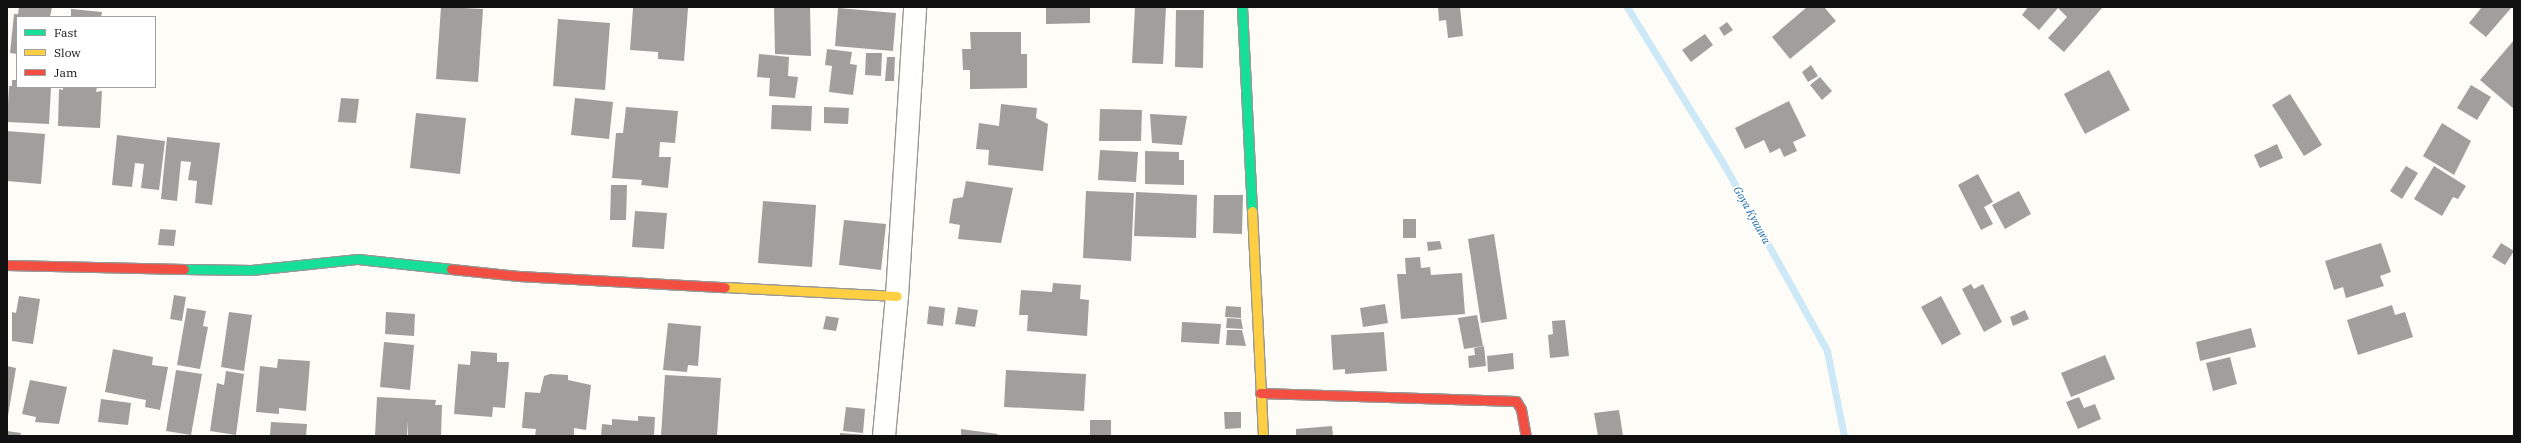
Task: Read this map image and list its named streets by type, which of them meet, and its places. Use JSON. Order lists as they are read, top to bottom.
{
  "water": ["Goya Kyauwa"],
  "legend": ["Fast", "Slow", "Jam"]
}
